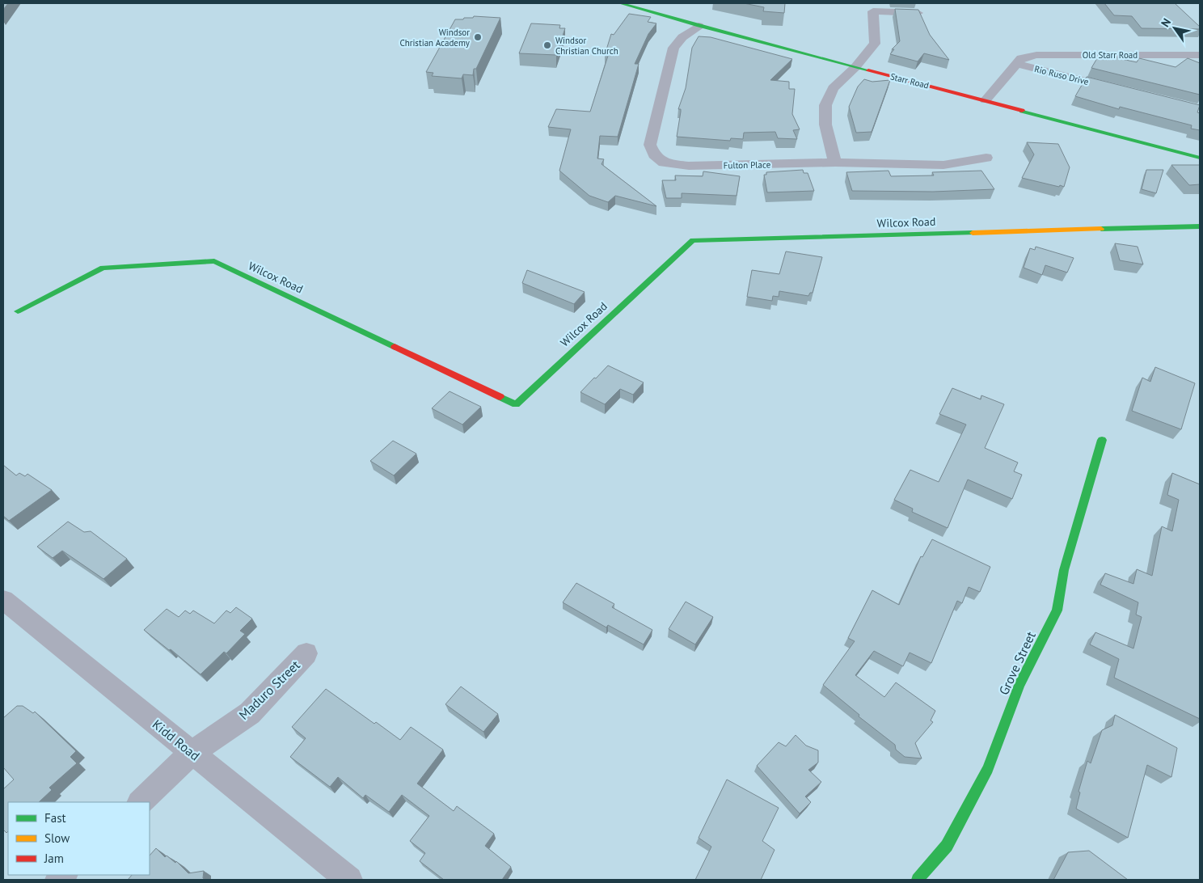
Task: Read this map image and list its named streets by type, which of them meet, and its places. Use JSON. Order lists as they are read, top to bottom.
{
  "streets": {
    "street": [
      "Old Starr Road",
      "Rio Ruso Drive",
      "Starr Road",
      "Fulton Place",
      "Wilcox Road",
      "Grove Street",
      "Maduro Street",
      "Kidd Road"
    ]
  },
  "crossings": [
    ["Old Starr Road", "Rio Ruso Drive"],
    ["Starr Road", "Fulton Place"],
    ["Maduro Street", "Kidd Road"]
  ],
  "places": ["Windsor Christian Academy", "Windsor Christian Church"],
  "legend": ["Fast", "Slow", "Jam"],
  "north": "top left"
}
